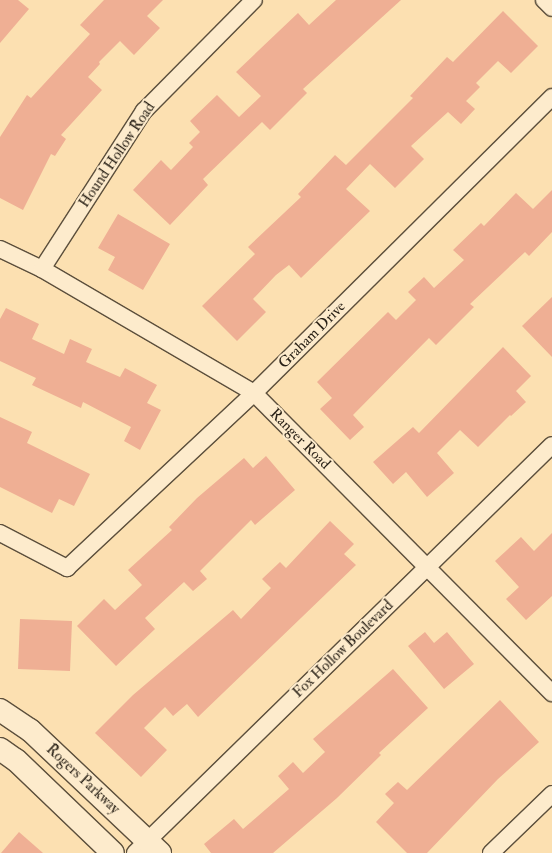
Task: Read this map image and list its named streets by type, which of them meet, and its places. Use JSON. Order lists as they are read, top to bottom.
{
  "streets": {
    "street": [
      "Hound Hollow Road",
      "Graham Drive",
      "Ranger Road",
      "Fox Hollow Boulevard",
      "Rogers Parkway"
    ]
  },
  "crossings": [
    ["Hound Hollow Road", "Ranger Road"],
    ["Graham Drive", "Ranger Road"],
    ["Ranger Road", "Fox Hollow Boulevard"],
    ["Fox Hollow Boulevard", "Rogers Parkway"]
  ]
}
